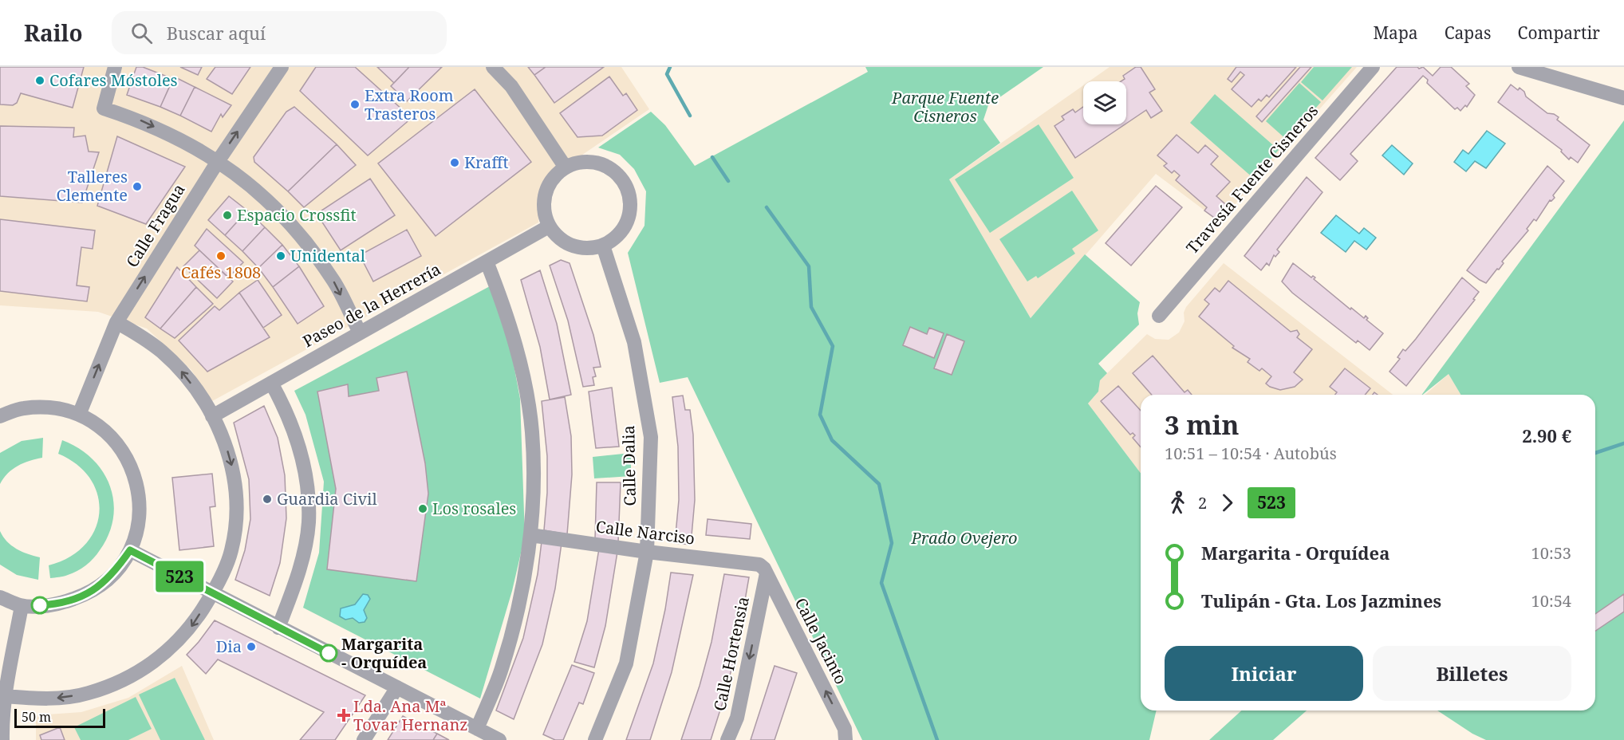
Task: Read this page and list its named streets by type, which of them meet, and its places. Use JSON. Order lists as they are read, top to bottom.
{
  "streets": {
    "street": [
      "Travesía Fuente Cisneros",
      "Calle Fragua",
      "Paseo de la Herrería",
      "Calle Dalia",
      "Calle Narciso",
      "Calle Jacinto",
      "Calle Hortensia"
    ]
  },
  "crossings": [
    ["Paseo de la Herrería", "Calle Dalia"],
    ["Calle Dalia", "Calle Narciso"],
    ["Calle Narciso", "Calle Jacinto"],
    ["Calle Jacinto", "Calle Hortensia"]
  ],
  "one_way": ["Calle Fragua", "Calle Jacinto", "Calle Hortensia"],
  "parks": ["Parque Fuente Cisneros", "Prado Ovejero"],
  "places": {
    "other": [
      "Cofares Móstoles",
      "Extra Room Trasteros",
      "Krafft",
      "Talleres Clemente",
      "Espacio Crossfit",
      "Cafés 1808",
      "Unidental",
      "Guardia Civil",
      "Los rosales",
      "Dia",
      "Margarita - Orquídea"
    ],
    "health": ["Lda. Ana Mª Tovar Hernanz"]
  },
  "lines": ["bus line 523"],
  "scale_bar": "50 m",
  "page": {
    "header": "Railo",
    "search": "Buscar aquí",
    "nav": ["Mapa", "Capas", "Compartir"],
    "on_map": "523",
    "heading": ["3 min", "10:51 – 10:54 · Autobús", "2.90 €"],
    "legs": ["2", "523"],
    "list": [
      {
        "name": "Margarita - Orquídea",
        "value": "10:53"
      },
      {
        "name": "Tulipán - Gta. Los Jazmines",
        "value": "10:54"
      }
    ],
    "buttons": ["Iniciar", "Billetes"],
    "scale": "50 m"
  }
}
